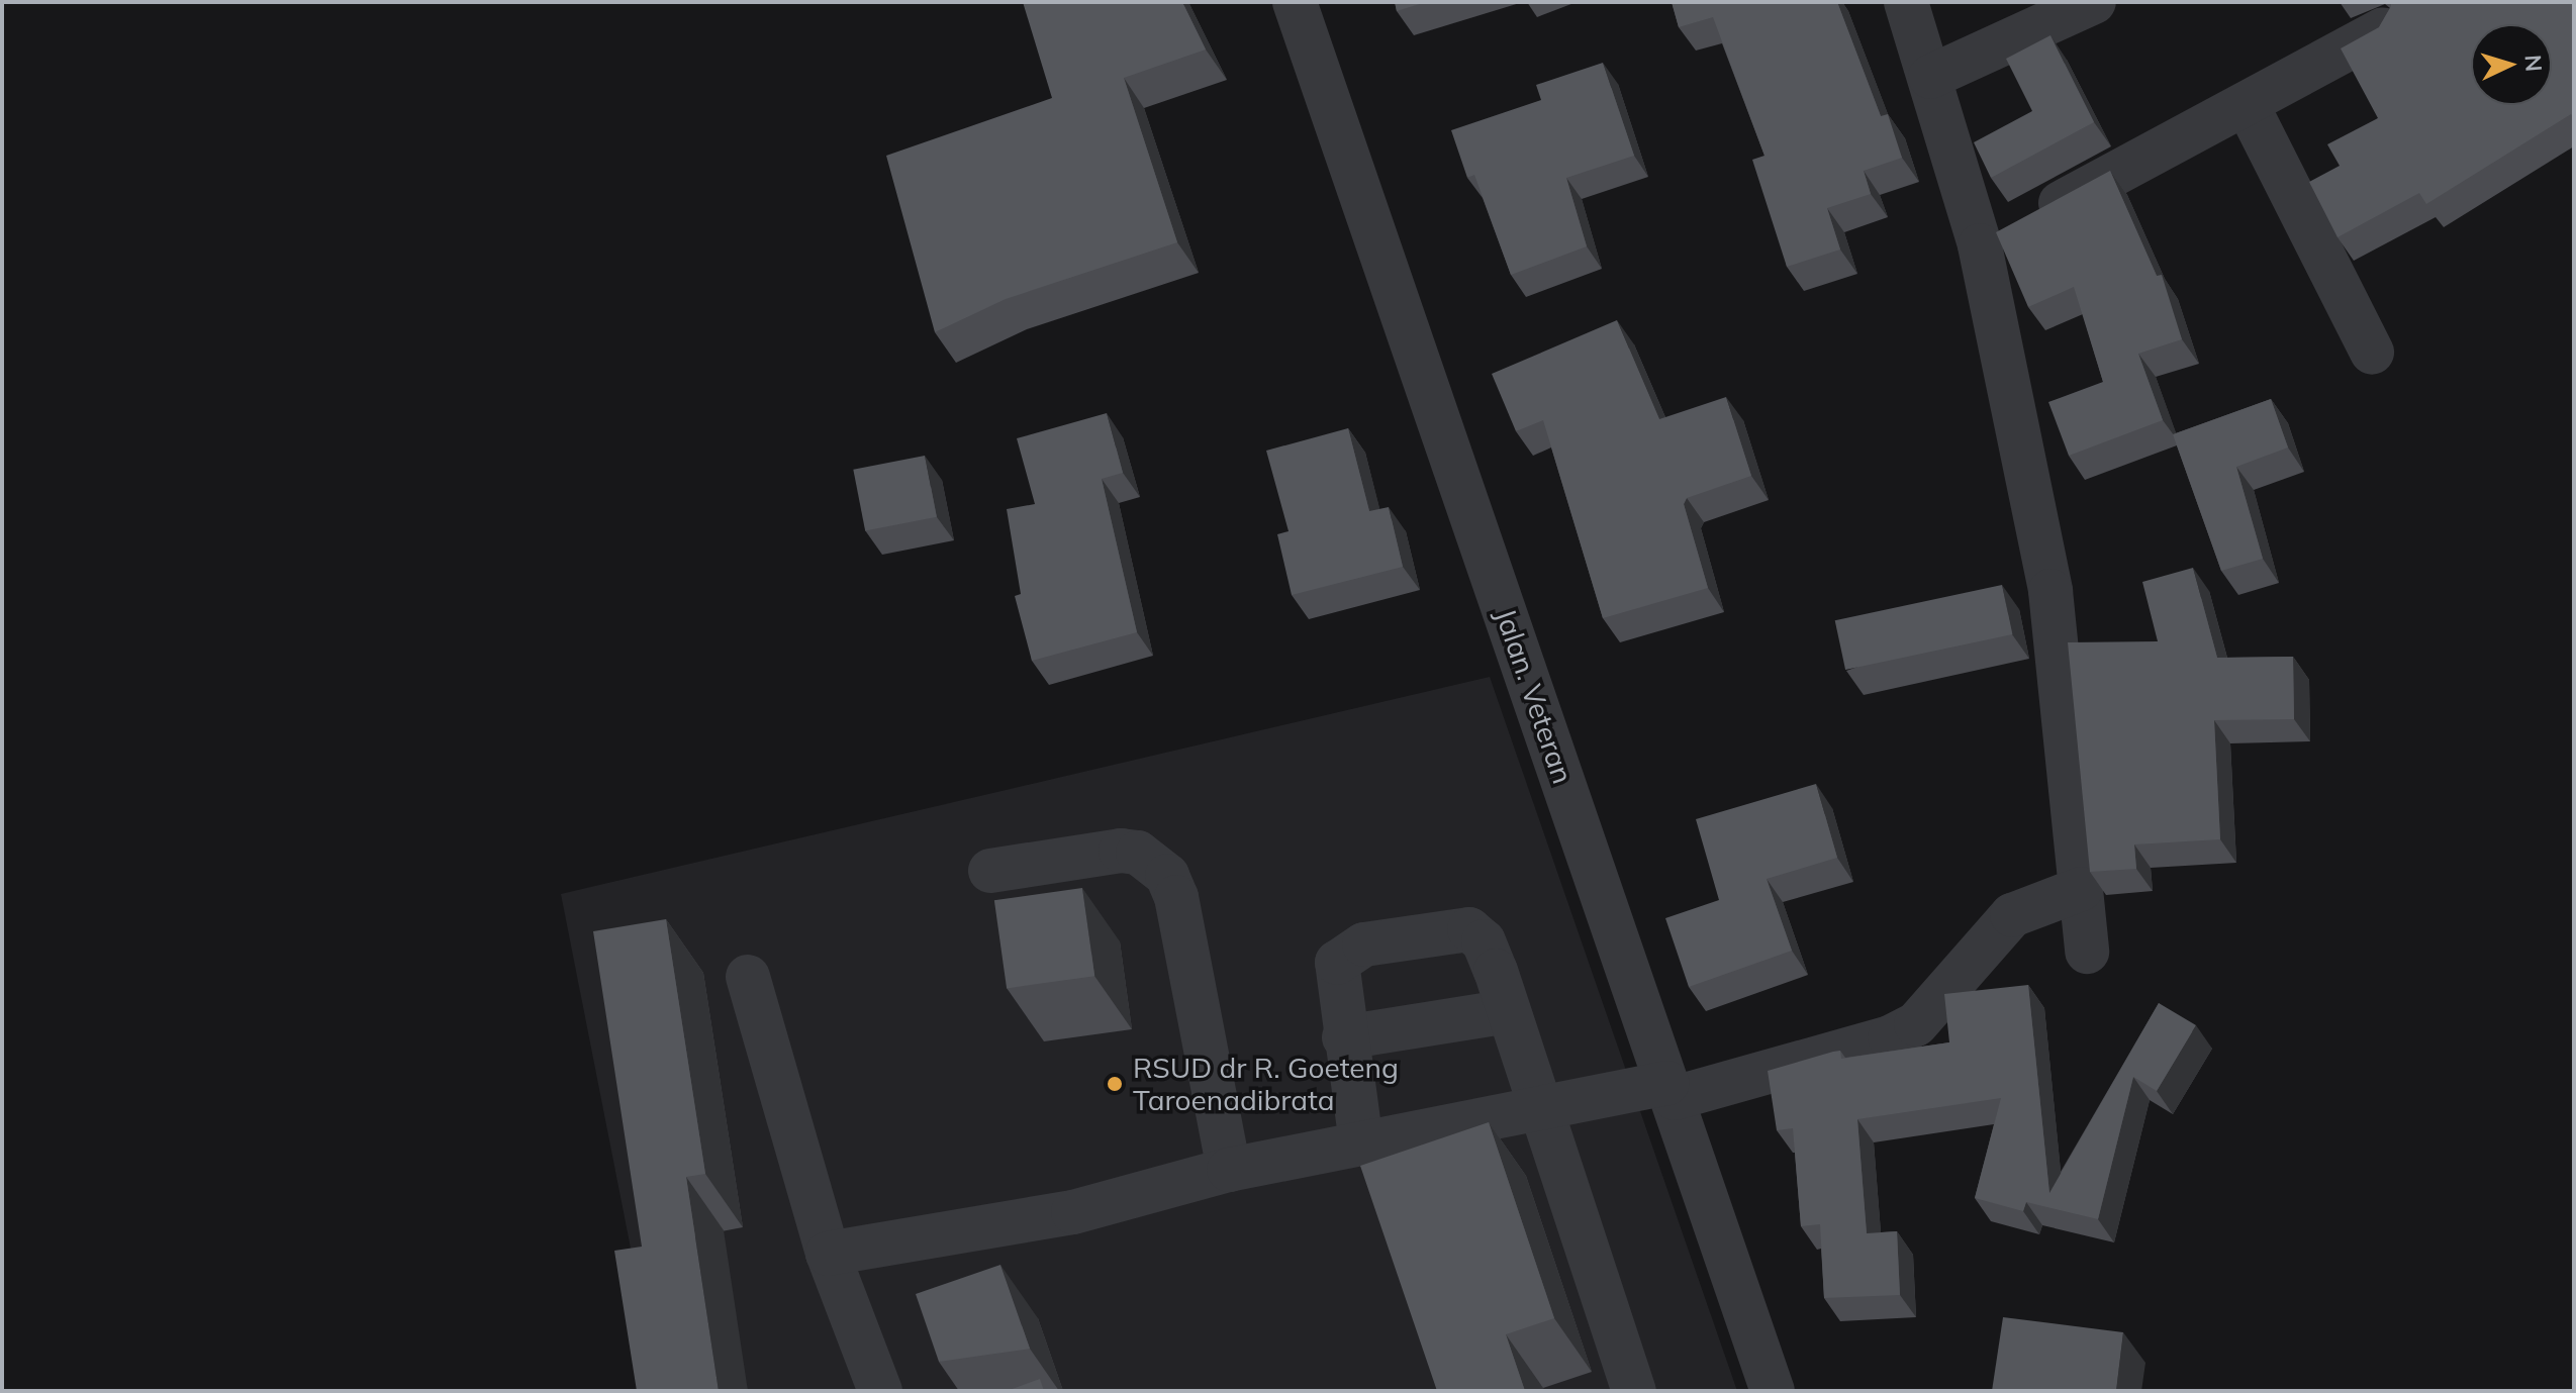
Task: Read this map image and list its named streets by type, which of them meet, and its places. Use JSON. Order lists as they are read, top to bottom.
{
  "streets": {
    "street": ["Jalan. Veteran"]
  },
  "places": ["RSUD dr R. Goeteng Taroenadibrata"],
  "north": "right"
}
